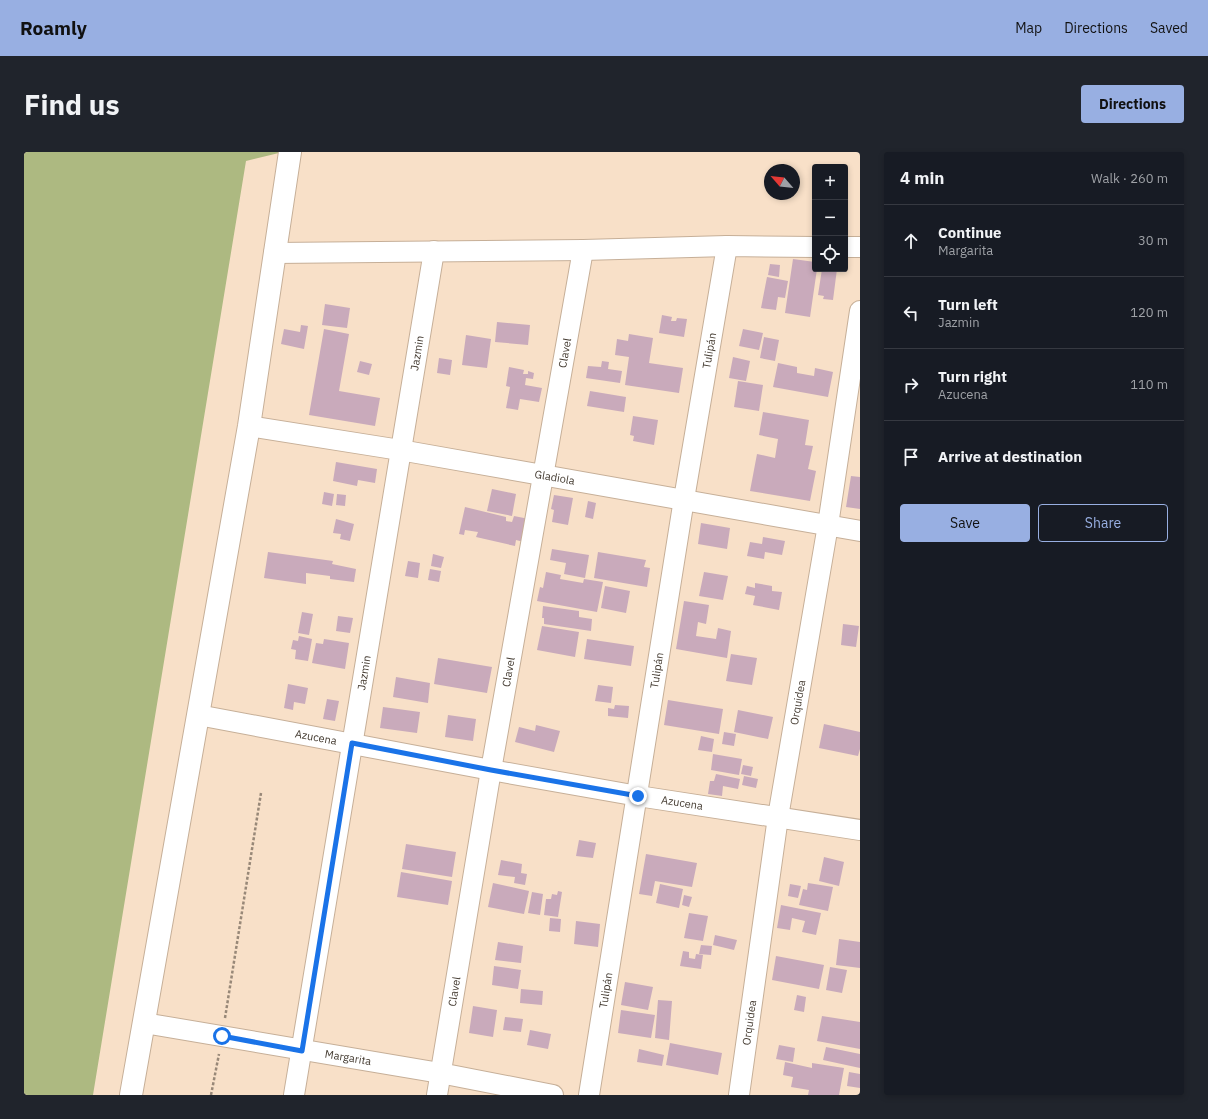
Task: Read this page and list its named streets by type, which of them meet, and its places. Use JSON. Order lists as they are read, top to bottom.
{
  "streets": {
    "street": [
      "Tulipán",
      "Jazmin",
      "Clavel",
      "Gladiola",
      "Orquidea",
      "Azucena",
      "Margarita"
    ]
  },
  "crossings": [
    ["Tulipán", "Gladiola"],
    ["Tulipán", "Azucena"],
    ["Jazmin", "Gladiola"],
    ["Jazmin", "Azucena"],
    ["Jazmin", "Margarita"],
    ["Clavel", "Gladiola"],
    ["Clavel", "Azucena"],
    ["Clavel", "Margarita"],
    ["Gladiola", "Orquidea"],
    ["Orquidea", "Azucena"]
  ],
  "north": "top left",
  "page": {
    "header": "Roamly",
    "nav": ["Map", "Directions", "Saved"],
    "buttons": [
      "Directions",
      ["Save", "Share"]
    ],
    "title": "Find us",
    "heading": ["4 min", "Walk · 260 m"],
    "map_buttons": ["+", "−"],
    "list": [
      ["Continue", "Margarita", "30 m"],
      ["Turn left", "Jazmin", "120 m"],
      ["Turn right", "Azucena", "110 m"],
      "Arrive at destination"
    ]
  }
}
